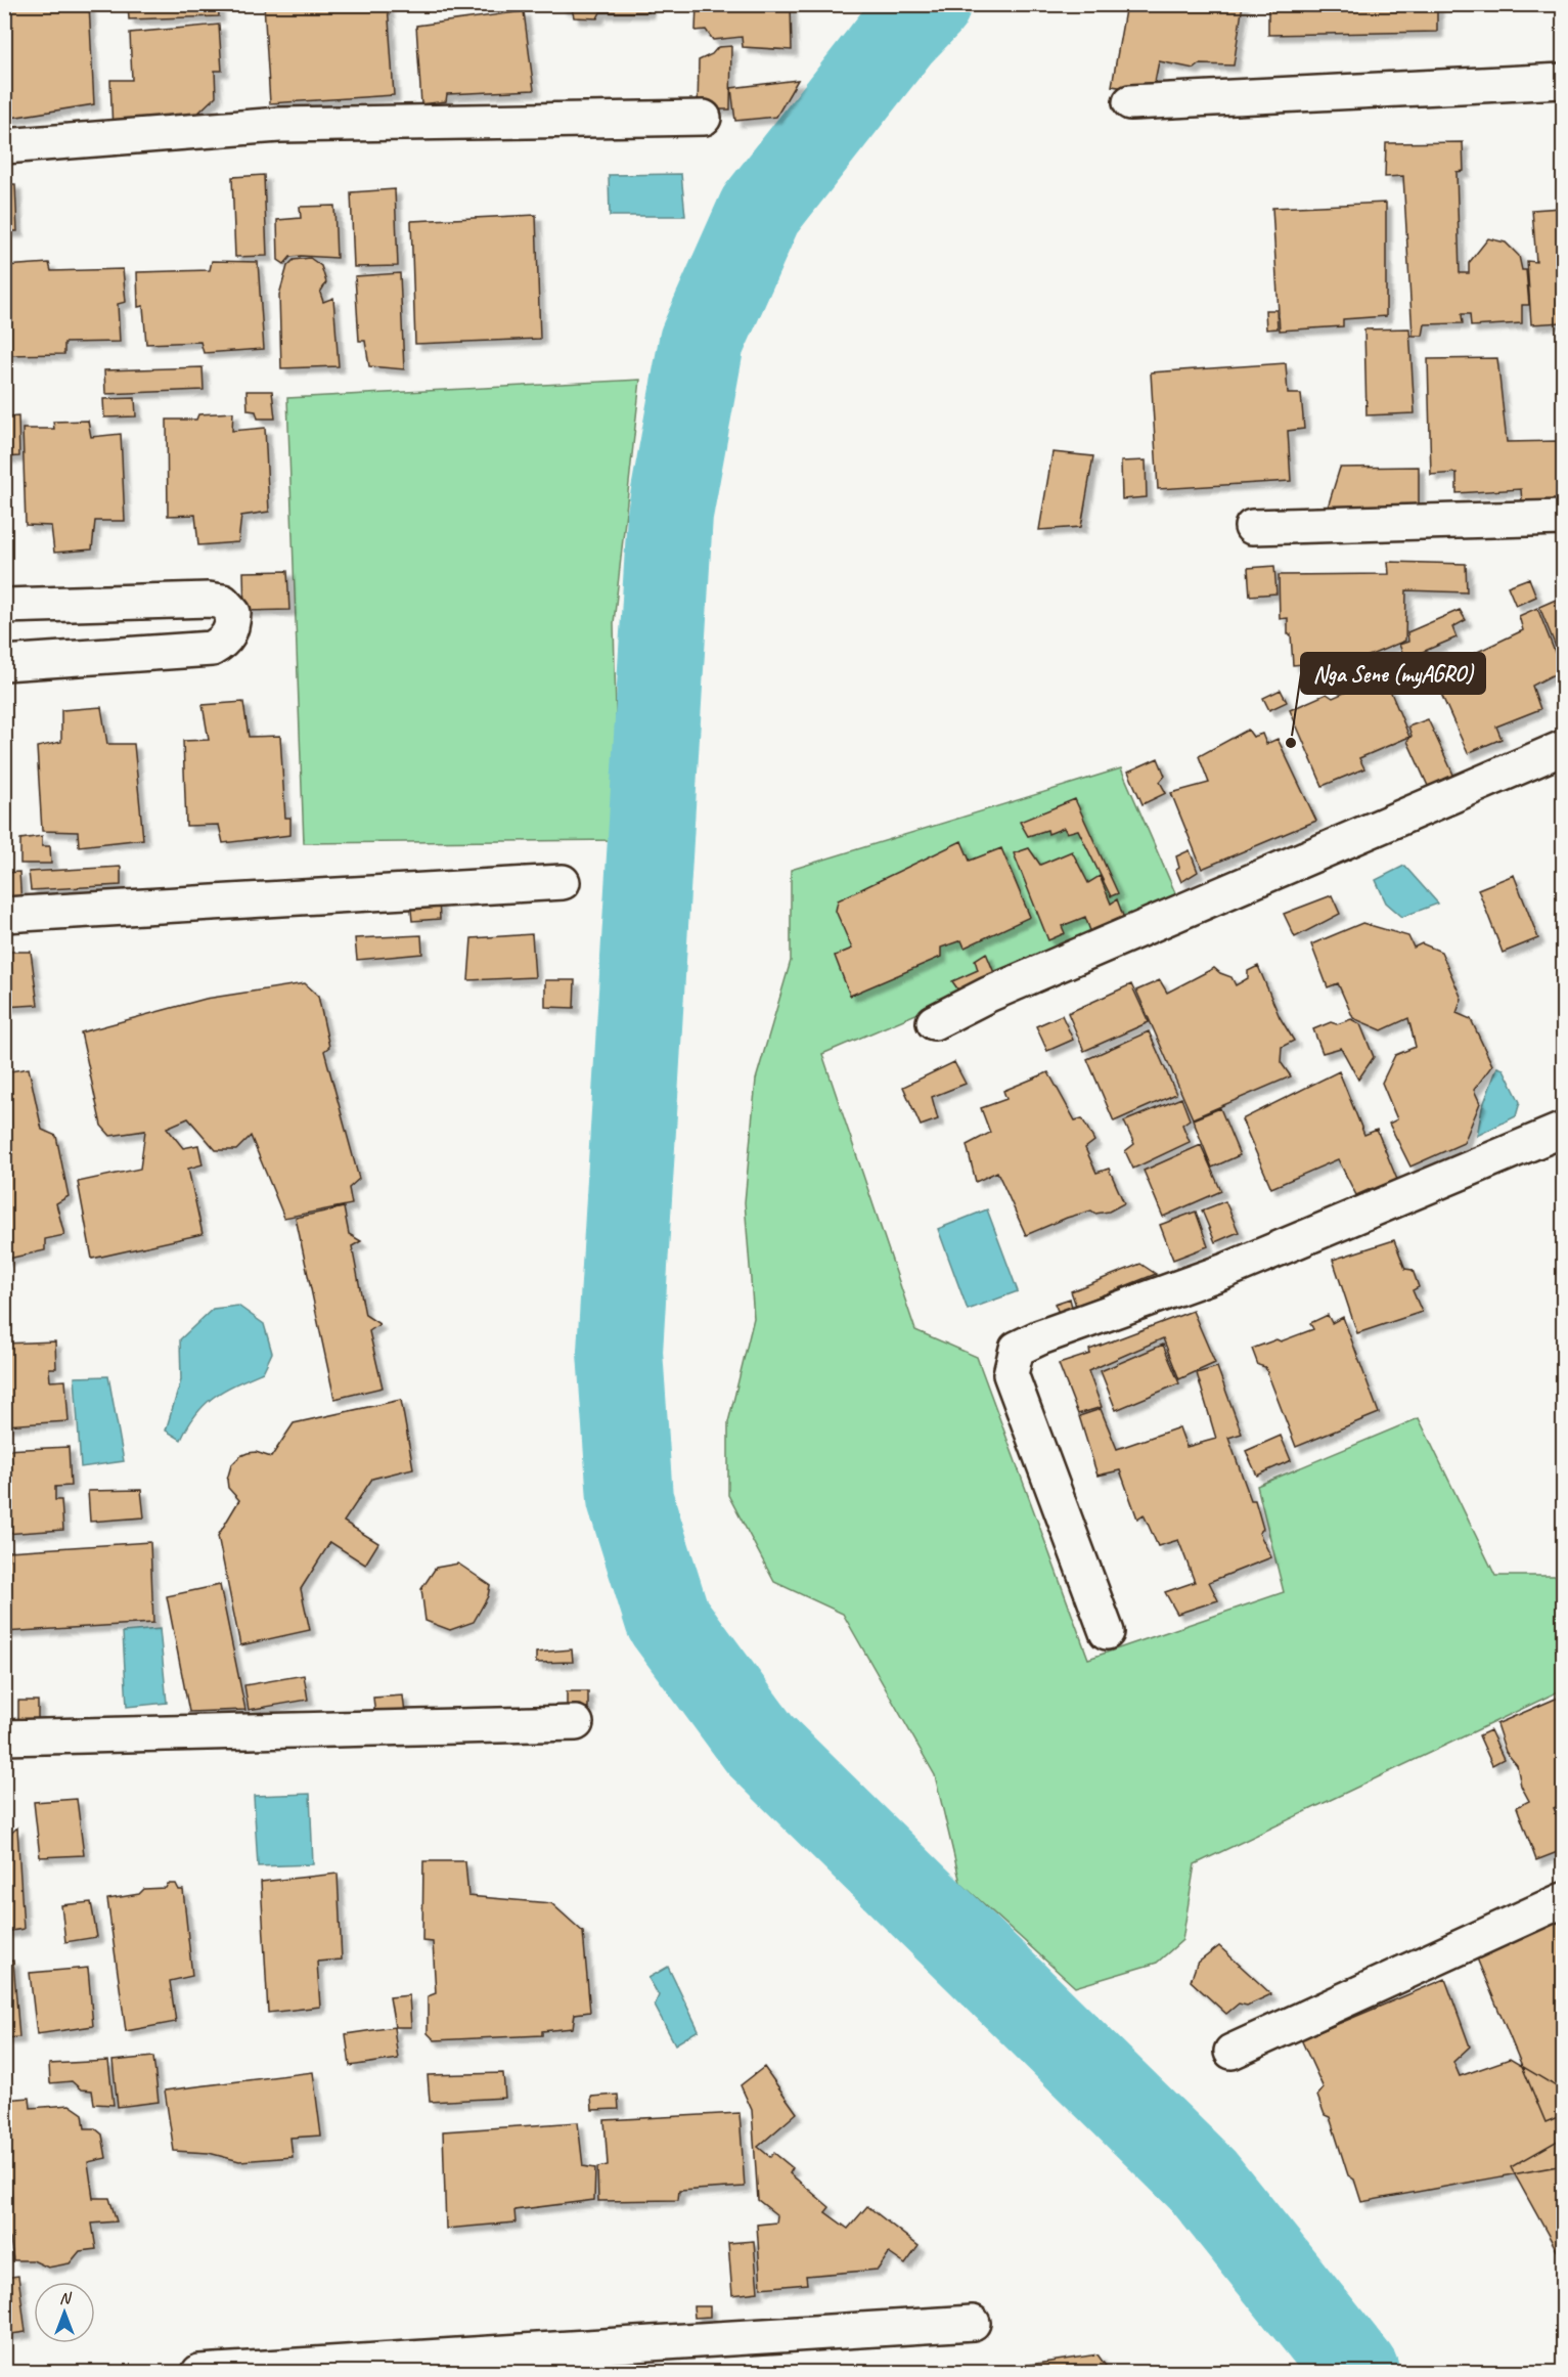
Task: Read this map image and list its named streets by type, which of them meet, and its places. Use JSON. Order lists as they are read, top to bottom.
{
  "places": ["Nga Sene (myAGRO)"],
  "north": "top"
}
